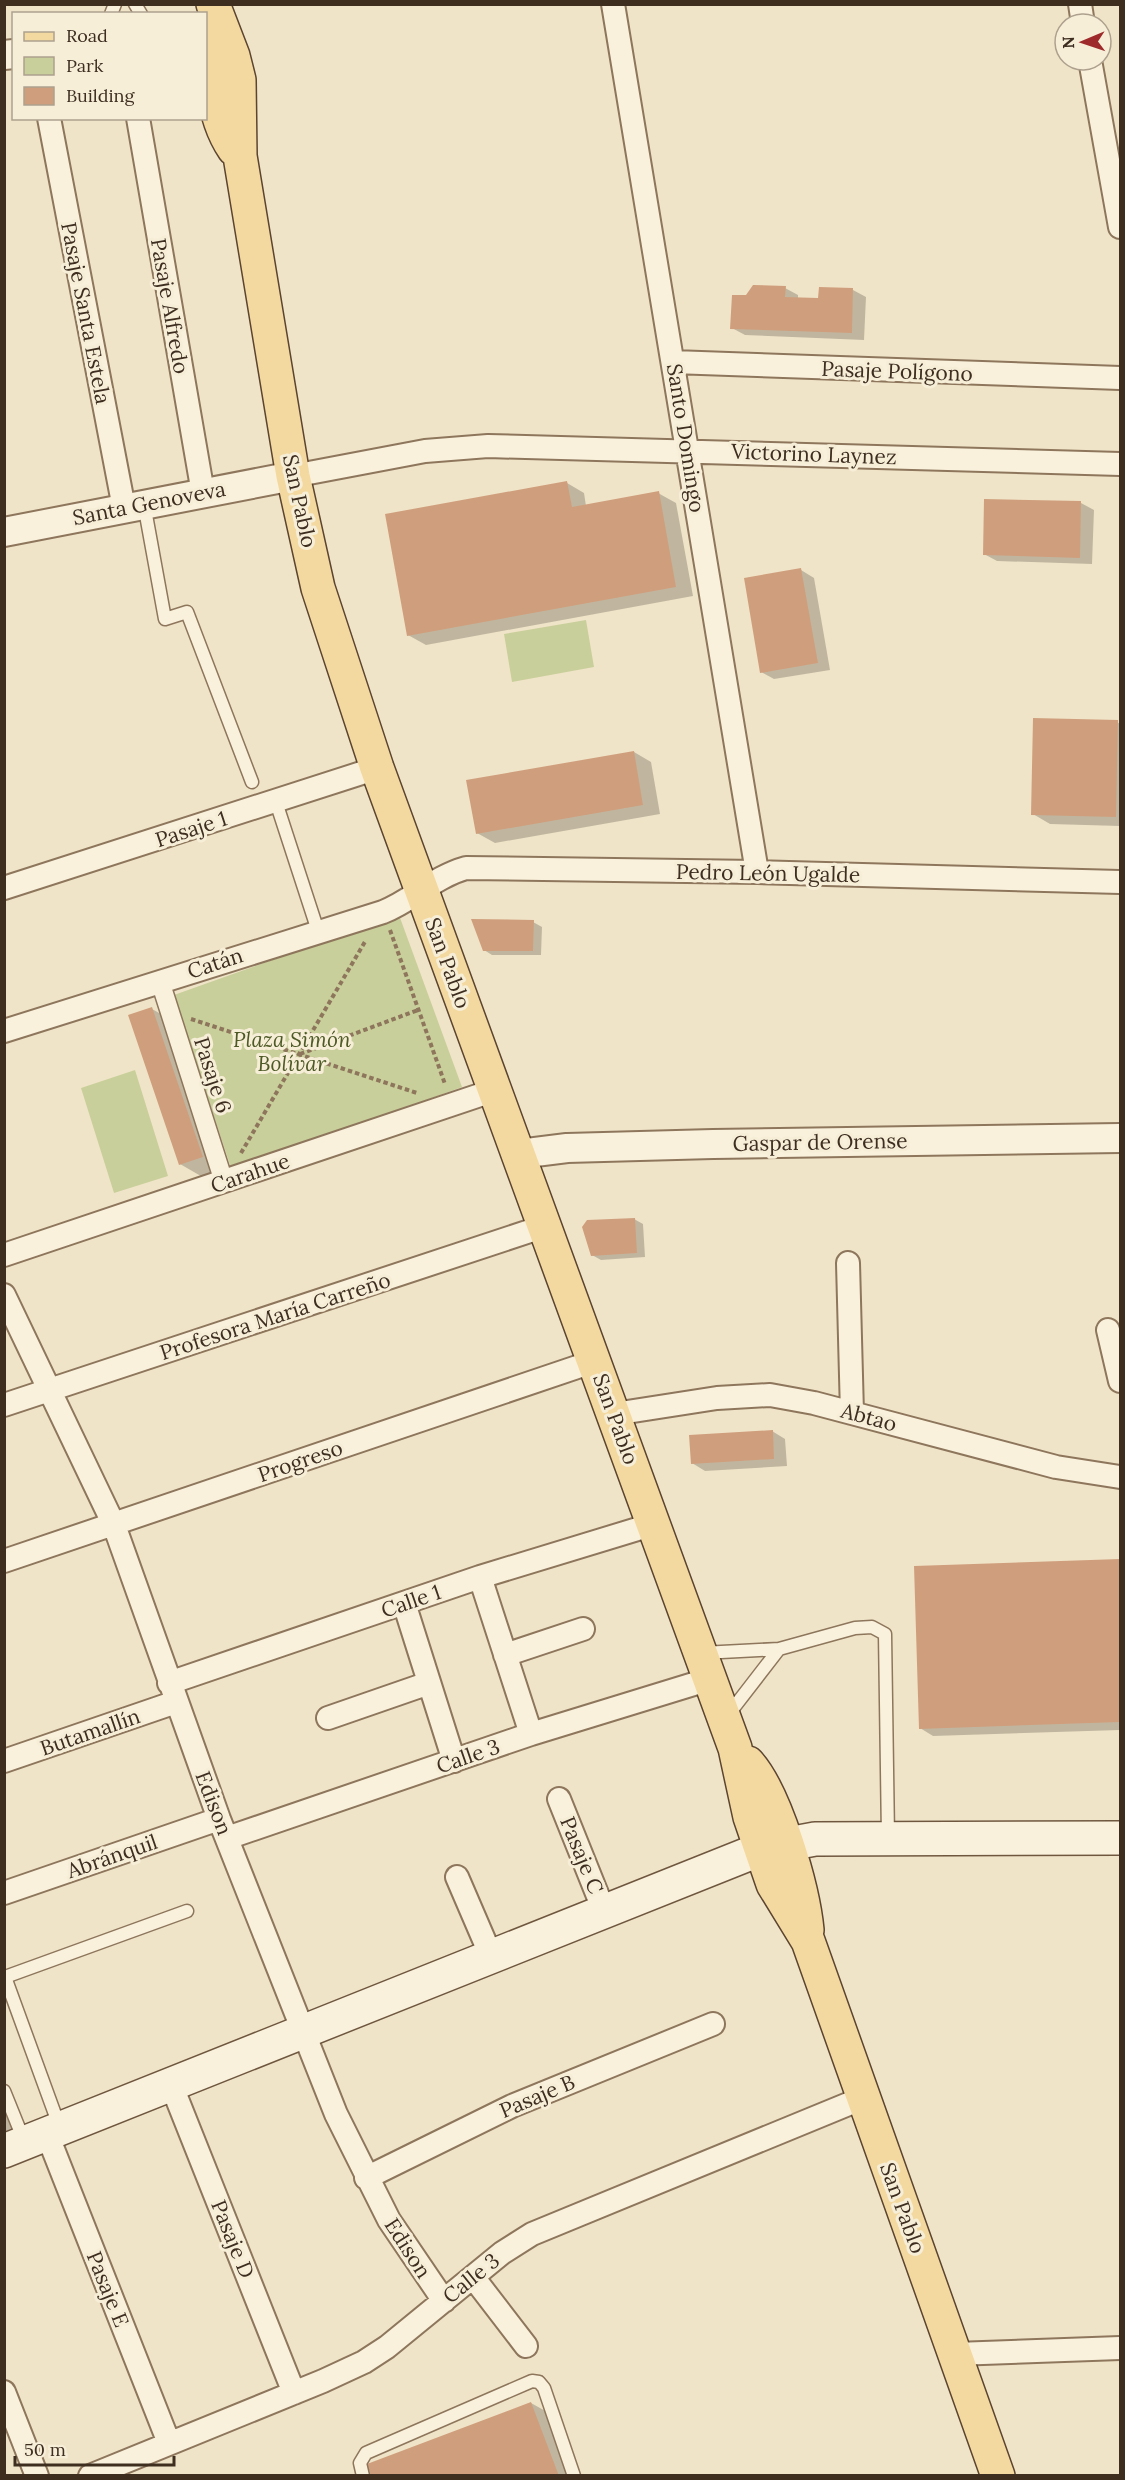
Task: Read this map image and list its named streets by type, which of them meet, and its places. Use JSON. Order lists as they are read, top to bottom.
{
  "streets": {
    "main road": ["San Pablo"],
    "street": [
      "Pasaje Alfredo",
      "Pasaje Santa Estela",
      "Pasaje Polígono",
      "Santo Domingo",
      "Victorino Laynez",
      "Santa Genoveva",
      "Pasaje 1",
      "Pedro León Ugalde",
      "Catán",
      "Pasaje 6",
      "Gaspar de Orense",
      "Carahue",
      "Profesora María Carreño",
      "Abtao",
      "Progreso",
      "Calle 1",
      "Butamallín",
      "Calle 3",
      "Edison",
      "Pasaje C",
      "Abránquil",
      "Pasaje B",
      "Pasaje D",
      "Pasaje E"
    ]
  },
  "crossings": [
    ["Pasaje Alfredo", "Santa Genoveva"],
    ["Pasaje Santa Estela", "Santa Genoveva"],
    ["Pasaje Polígono", "Santo Domingo"],
    ["Santo Domingo", "Victorino Laynez"],
    ["Santo Domingo", "Pedro León Ugalde"],
    ["Victorino Laynez", "San Pablo"],
    ["Victorino Laynez", "Santa Genoveva"],
    ["San Pablo", "Santa Genoveva"],
    ["San Pablo", "Pasaje 1"],
    ["San Pablo", "Pedro León Ugalde"],
    ["San Pablo", "Catán"],
    ["San Pablo", "Gaspar de Orense"],
    ["San Pablo", "Carahue"],
    ["San Pablo", "Profesora María Carreño"],
    ["San Pablo", "Abtao"],
    ["San Pablo", "Progreso"],
    ["San Pablo", "Calle 1"],
    ["San Pablo", "Calle 3"],
    ["Pedro León Ugalde", "Catán"],
    ["Catán", "Pasaje 6"],
    ["Pasaje 6", "Carahue"],
    ["Profesora María Carreño", "Edison"],
    ["Progreso", "Edison"],
    ["Calle 1", "Butamallín"],
    ["Calle 1", "Edison"],
    ["Butamallín", "Edison"],
    ["Calle 3", "Edison"],
    ["Calle 3", "Abránquil"],
    ["Calle 3", "Pasaje D"],
    ["Calle 3", "Pasaje E"],
    ["Edison", "Abránquil"],
    ["Edison", "Pasaje B"]
  ],
  "parks": ["Plaza Simón Bolívar"],
  "legend": ["Road", "Park", "Building"],
  "scale_bar": "50 m",
  "north": "left"
}
